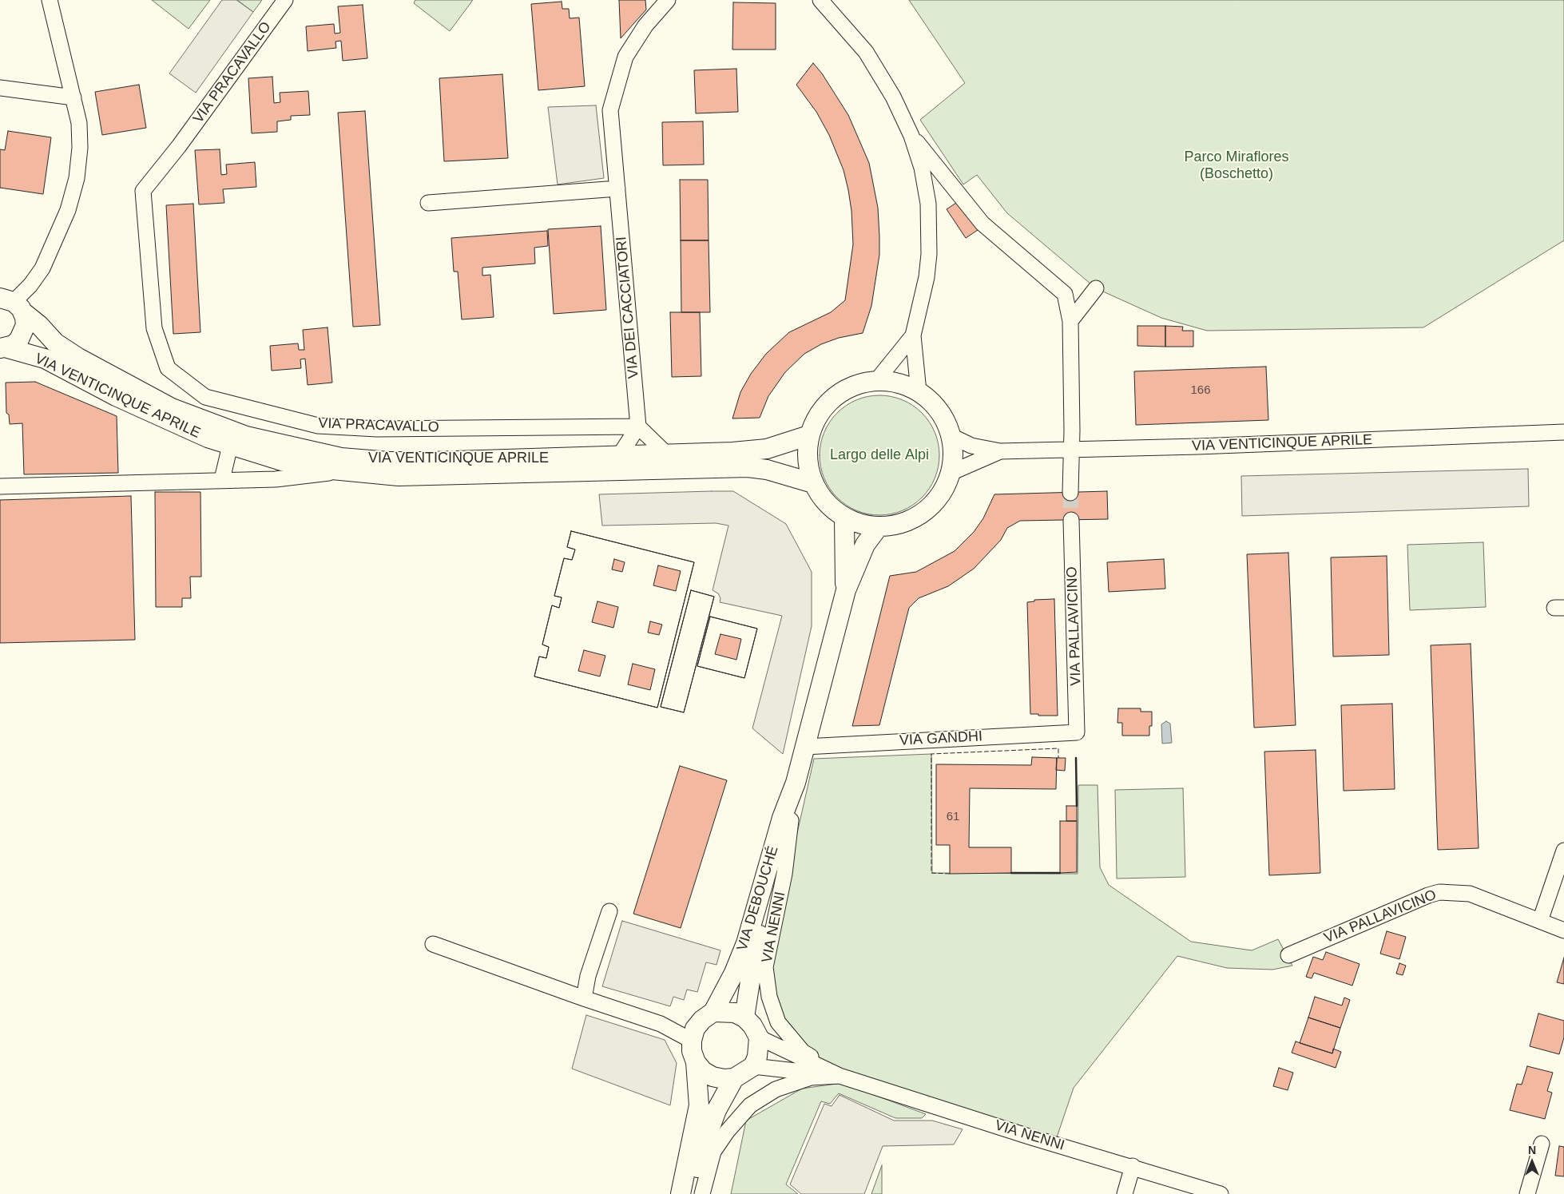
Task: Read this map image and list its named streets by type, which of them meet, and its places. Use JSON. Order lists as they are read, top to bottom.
{
  "streets": {
    "main road": ["VIA VENTICINQUE APRILE", "VIA DEBOUCHÉ"],
    "street": [
      "VIA PRACAVALLO",
      "VIA DEI CACCIATORI",
      "VIA PALLAVICINO",
      "VIA GANDHI",
      "VIA NENNI"
    ]
  },
  "crossings": [
    ["VIA PRACAVALLO", "VIA DEI CACCIATORI"],
    ["VIA PALLAVICINO", "VIA GANDHI"],
    ["VIA GANDHI", "VIA DEBOUCHÉ"],
    ["VIA DEBOUCHÉ", "VIA NENNI"]
  ],
  "parks": ["Parco Miraflores (Boschetto)", "Largo delle Alpi"],
  "house_numbers": ["166", "61"],
  "north": "top"
}
